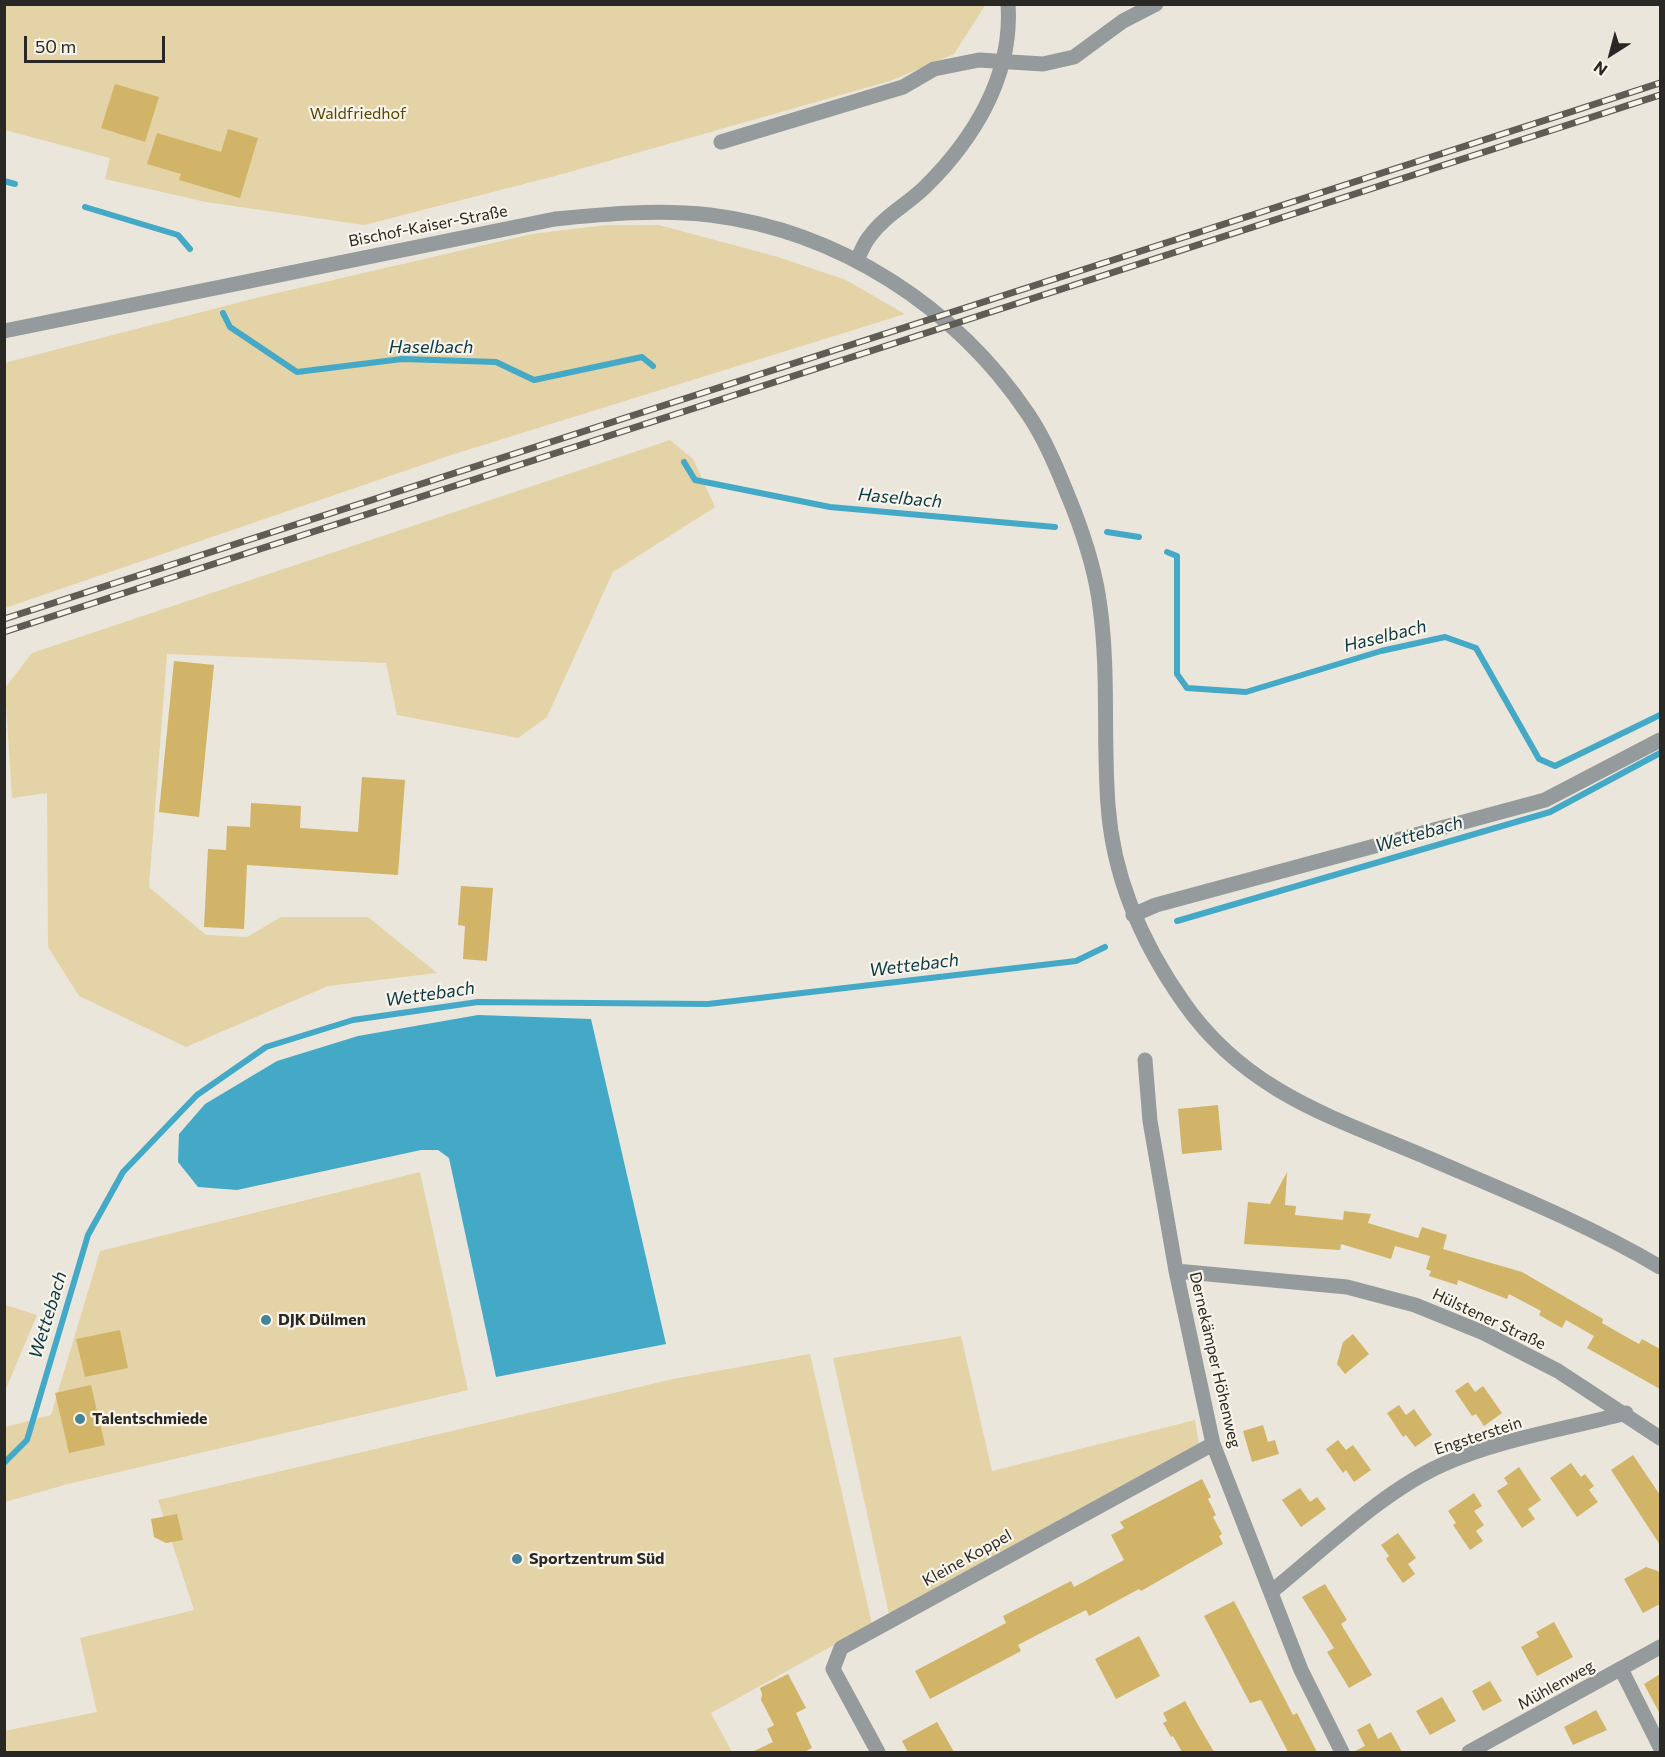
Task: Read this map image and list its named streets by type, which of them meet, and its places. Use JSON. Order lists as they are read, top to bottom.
{
  "streets": {
    "street": [
      "Bischof-Kaiser-Straße",
      "Hülstener Straße",
      "Dernekämper Höhenweg",
      "Engsterstein",
      "Kleine Koppel",
      "Mühlenweg"
    ]
  },
  "crossings": [
    ["Hülstener Straße", "Dernekämper Höhenweg"],
    ["Hülstener Straße", "Engsterstein"],
    ["Dernekämper Höhenweg", "Engsterstein"],
    ["Dernekämper Höhenweg", "Kleine Koppel"]
  ],
  "water": ["Haselbach", "Wettebach"],
  "parks": ["Waldfriedhof"],
  "places": ["DJK Dülmen", "Talentschmiede", "Sportzentrum Süd"],
  "scale_bar": "50 m",
  "north": "bottom left"
}
